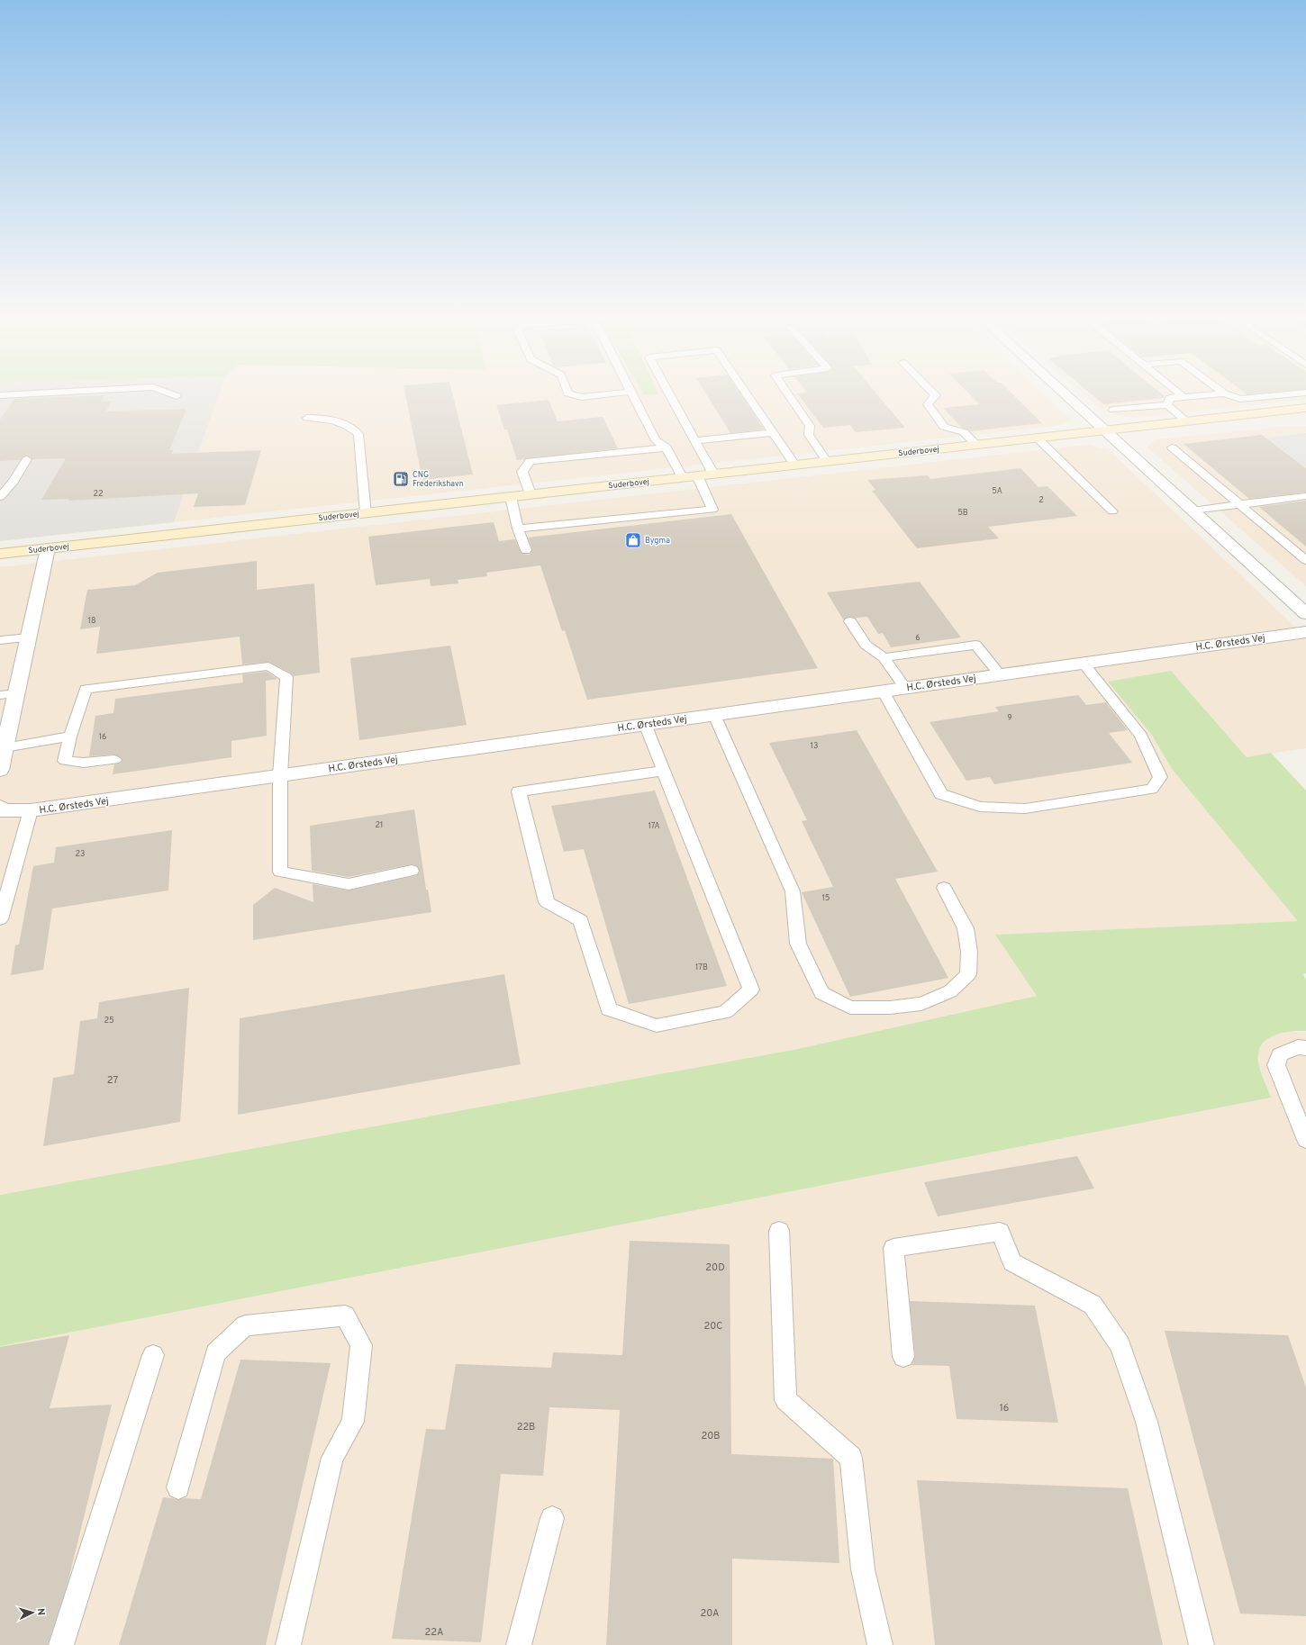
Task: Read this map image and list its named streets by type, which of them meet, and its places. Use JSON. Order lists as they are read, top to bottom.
{
  "streets": {
    "street": ["Suderbovej", "H.C. Ørsteds Vej"]
  },
  "places": {
    "fuel station": ["CNG Frederikshavn"],
    "shop": ["Bygma"]
  },
  "house_numbers": [
    "5A",
    "22",
    "2",
    "5B",
    "18",
    "6",
    "9",
    "16",
    "13",
    "21",
    "17A",
    "23",
    "15",
    "17B",
    "25",
    "27",
    "20D",
    "20C",
    "16",
    "22B",
    "20B",
    "20A",
    "22A"
  ],
  "north": "right"
}
